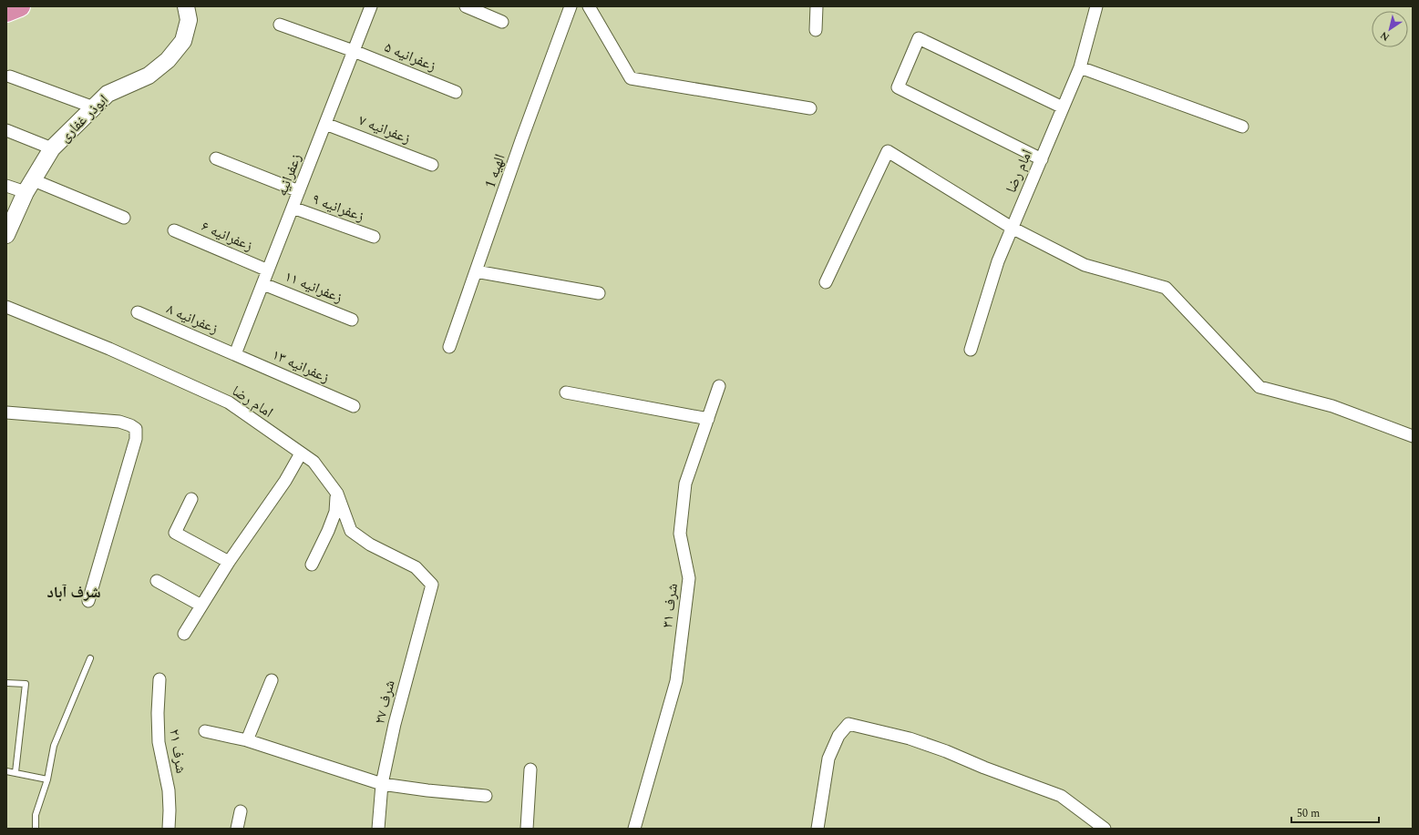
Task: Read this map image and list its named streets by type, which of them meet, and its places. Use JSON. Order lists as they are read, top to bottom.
{
  "streets": {
    "main road": ["ابوذر غفاری"],
    "street": [
      "زعفرانیه ۵",
      "زعفرانیه ۷",
      "الهیه 1",
      "امام رضا",
      "زعفرانیه",
      "زعفرانیه ۹",
      "زعفرانیه ۶",
      "زعفرانیه ۱۱",
      "زعفرانیه ۸",
      "زعفرانیه ۱۳",
      "شرف ۳۱",
      "شرف ۲۷",
      "شرف ۲۱"
    ]
  },
  "crossings": [
    ["زعفرانیه ۵", "زعفرانیه"],
    ["زعفرانیه ۷", "زعفرانیه"],
    ["امام رضا", "شرف ۲۷"],
    ["زعفرانیه", "زعفرانیه ۹"],
    ["زعفرانیه", "زعفرانیه ۶"],
    ["زعفرانیه", "زعفرانیه ۱۱"],
    ["زعفرانیه", "زعفرانیه ۸"],
    ["زعفرانیه", "زعفرانیه ۱۳"],
    ["زعفرانیه ۸", "زعفرانیه ۱۳"]
  ],
  "districts": ["شرف آباد"],
  "scale_bar": "50 m",
  "north": "bottom left"
}
